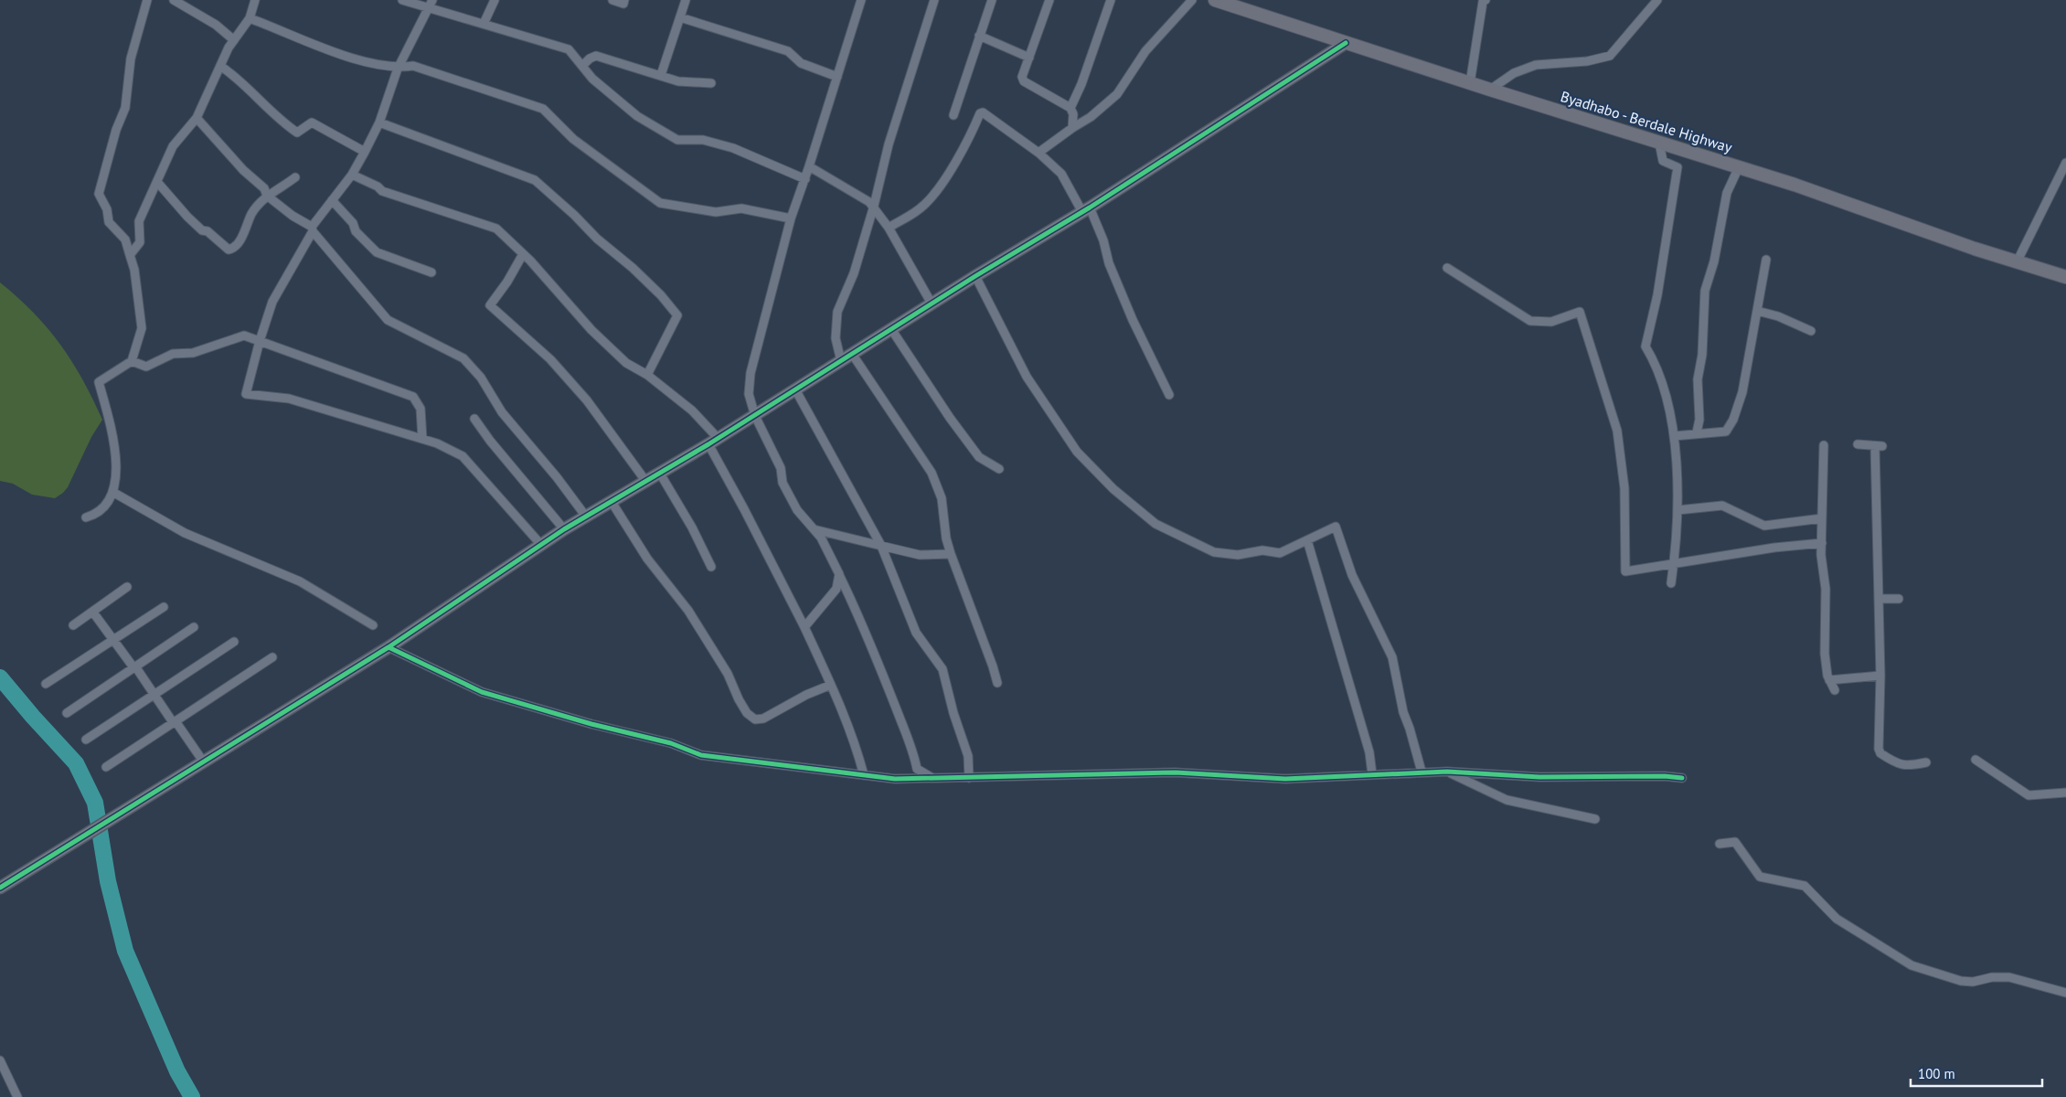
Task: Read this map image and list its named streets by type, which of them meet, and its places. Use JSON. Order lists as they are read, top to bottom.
{
  "streets": {
    "main road": ["Byadhabo - Berdale Highway"]
  },
  "scale_bar": "100 m"
}
